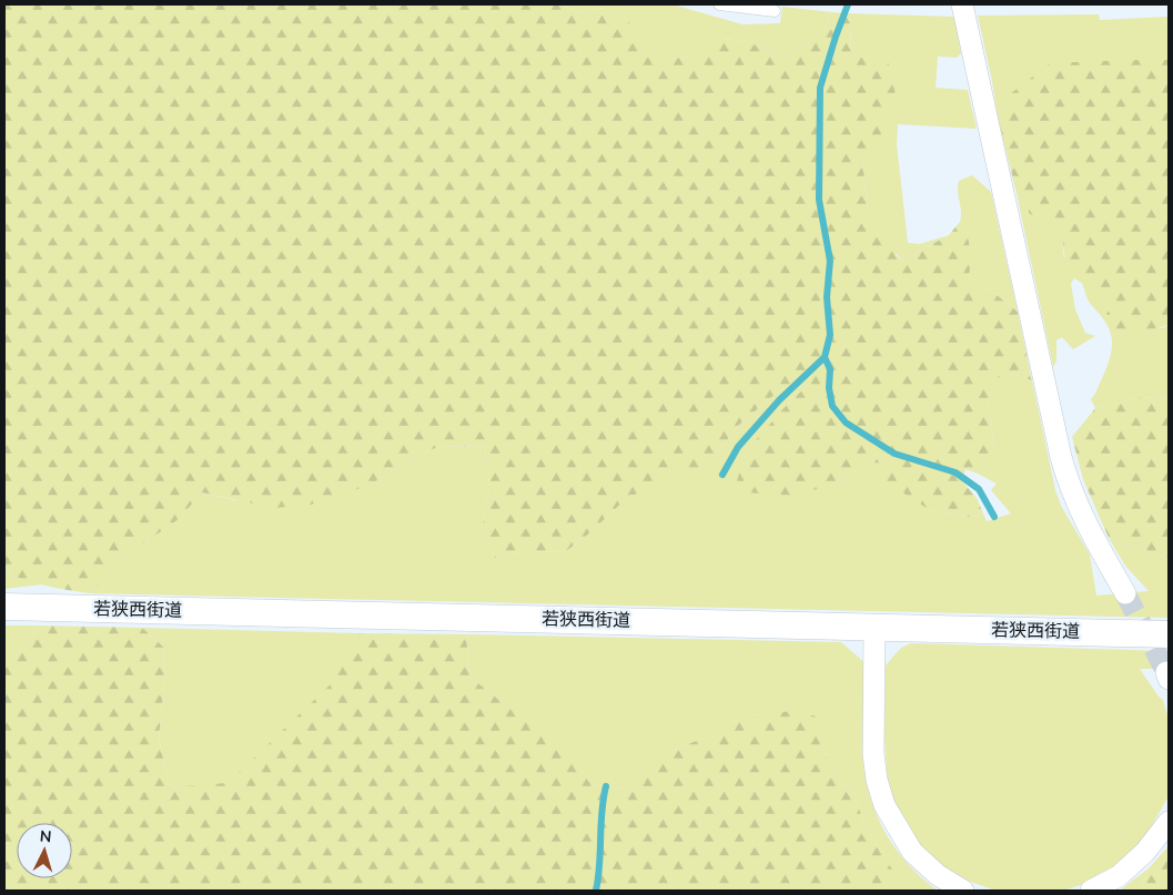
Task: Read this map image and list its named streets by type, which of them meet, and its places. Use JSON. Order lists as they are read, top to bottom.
{
  "streets": {
    "street": ["若狭西街道"]
  },
  "north": "top"
}
